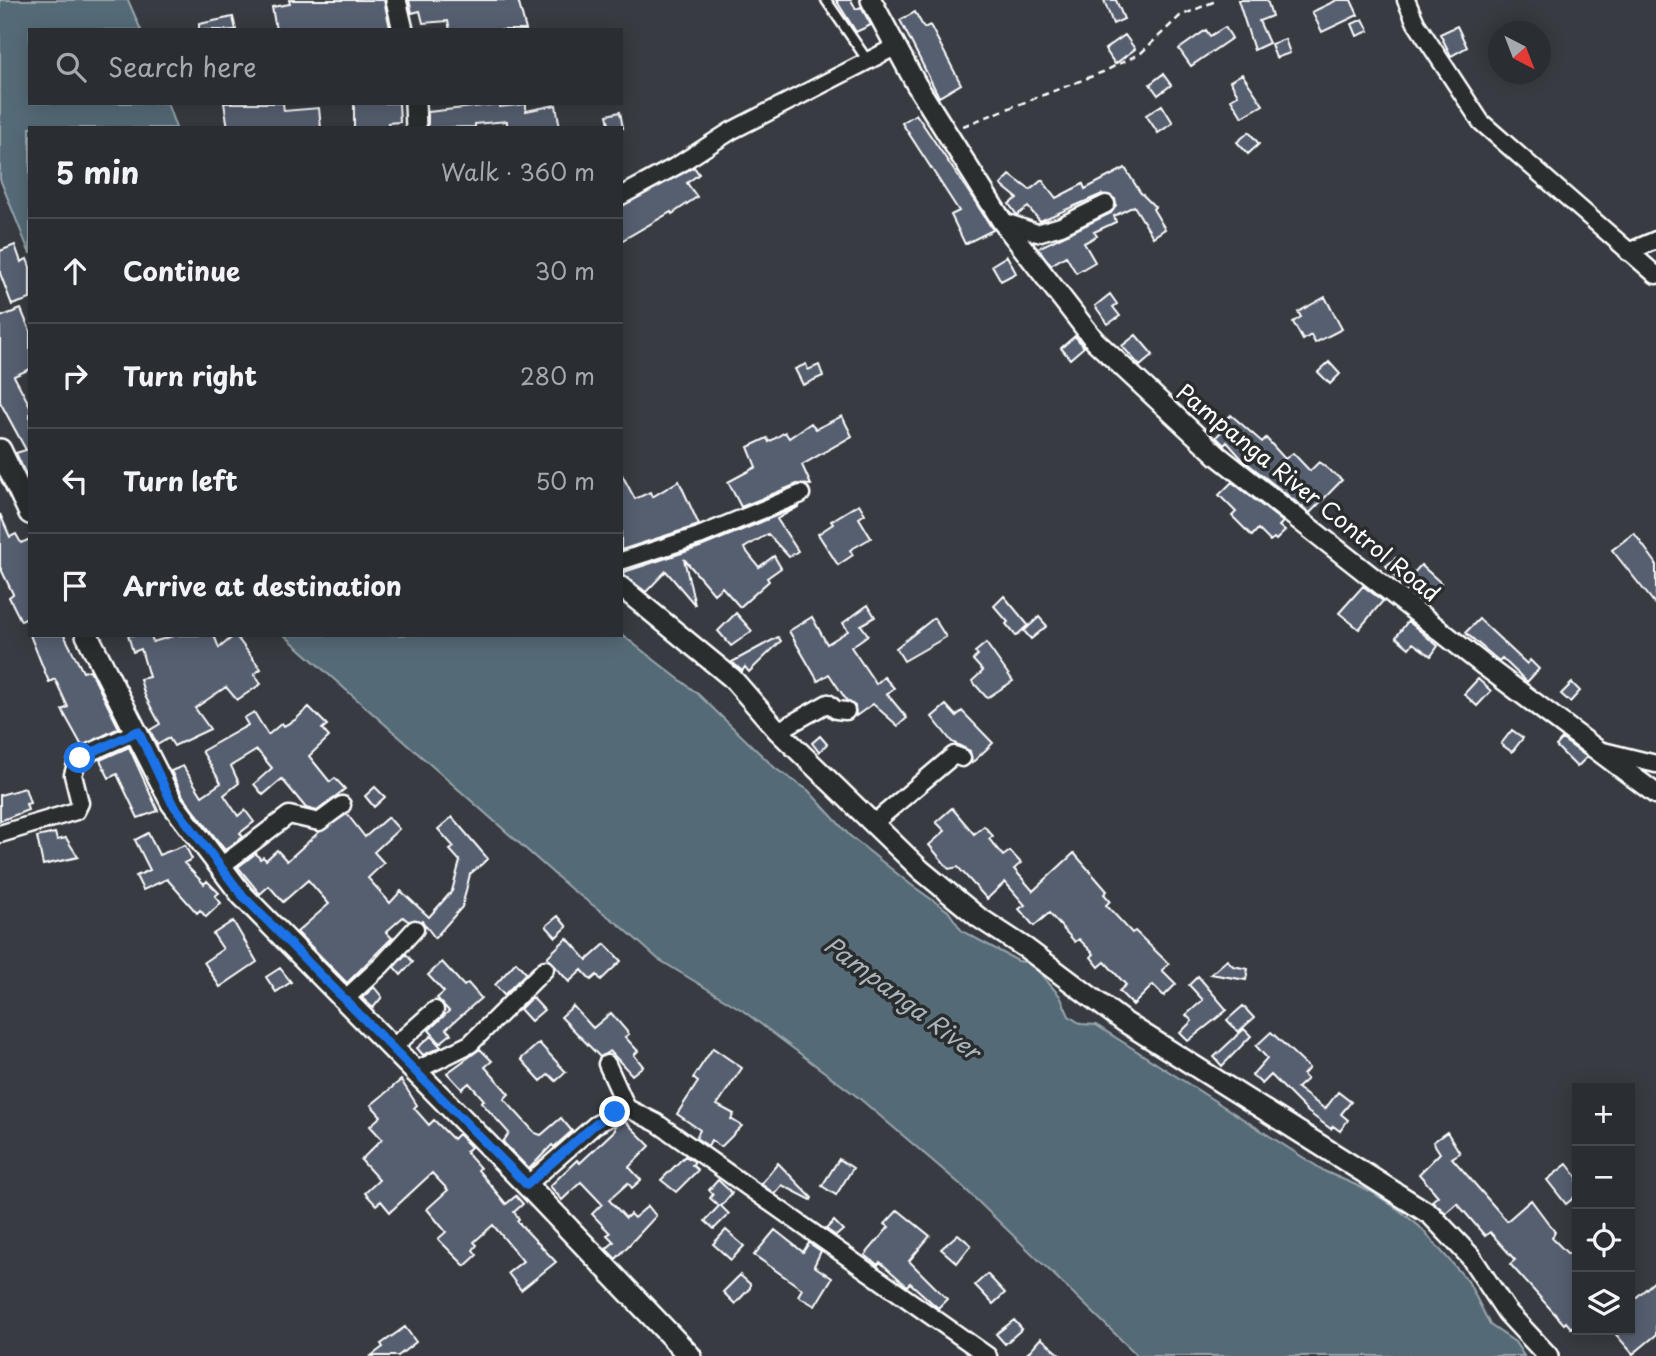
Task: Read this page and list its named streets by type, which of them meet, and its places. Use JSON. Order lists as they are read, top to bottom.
{
  "streets": {
    "street": ["Pampanga River Control Road"]
  },
  "water": ["Pampanga River"],
  "north": "bottom right",
  "page": {
    "search": "Search here",
    "heading": ["5 min", "Walk · 360 m"],
    "list": [
      ["Continue", "30 m"],
      ["Turn right", "280 m"],
      ["Turn left", "50 m"],
      "Arrive at destination"
    ],
    "map_buttons": ["+", "−"]
  }
}
